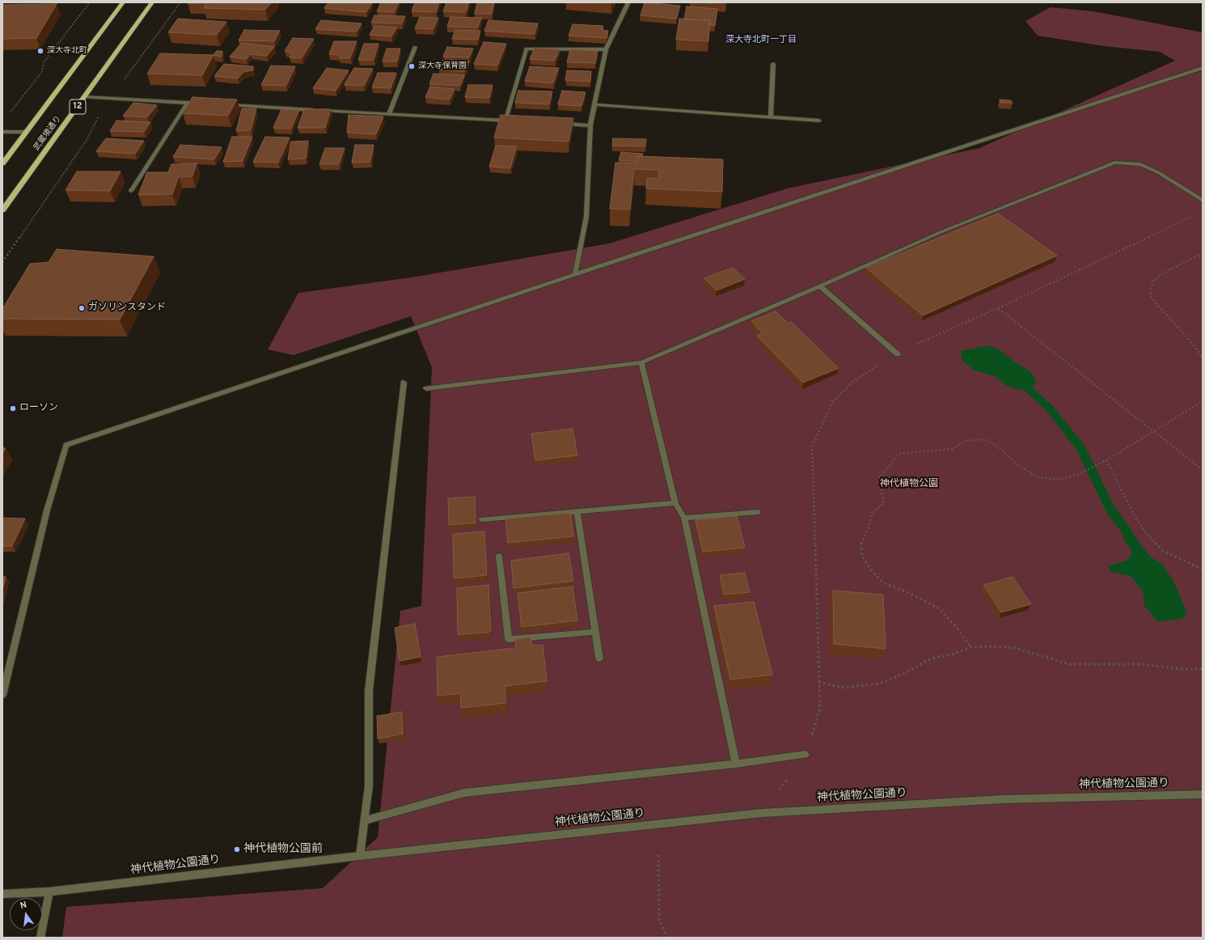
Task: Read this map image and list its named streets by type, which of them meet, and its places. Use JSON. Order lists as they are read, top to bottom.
{
  "streets": {
    "main road": ["12", "武蔵境通り"],
    "street": ["神代植物公園通り"]
  },
  "districts": ["深大寺北町一丁目"],
  "parks": ["神代植物公園"],
  "places": [
    "深大寺北町",
    "深大寺保育園",
    "ガソリンスタンド",
    "ローソン",
    "神代植物公園前"
  ],
  "north": "top"
}
